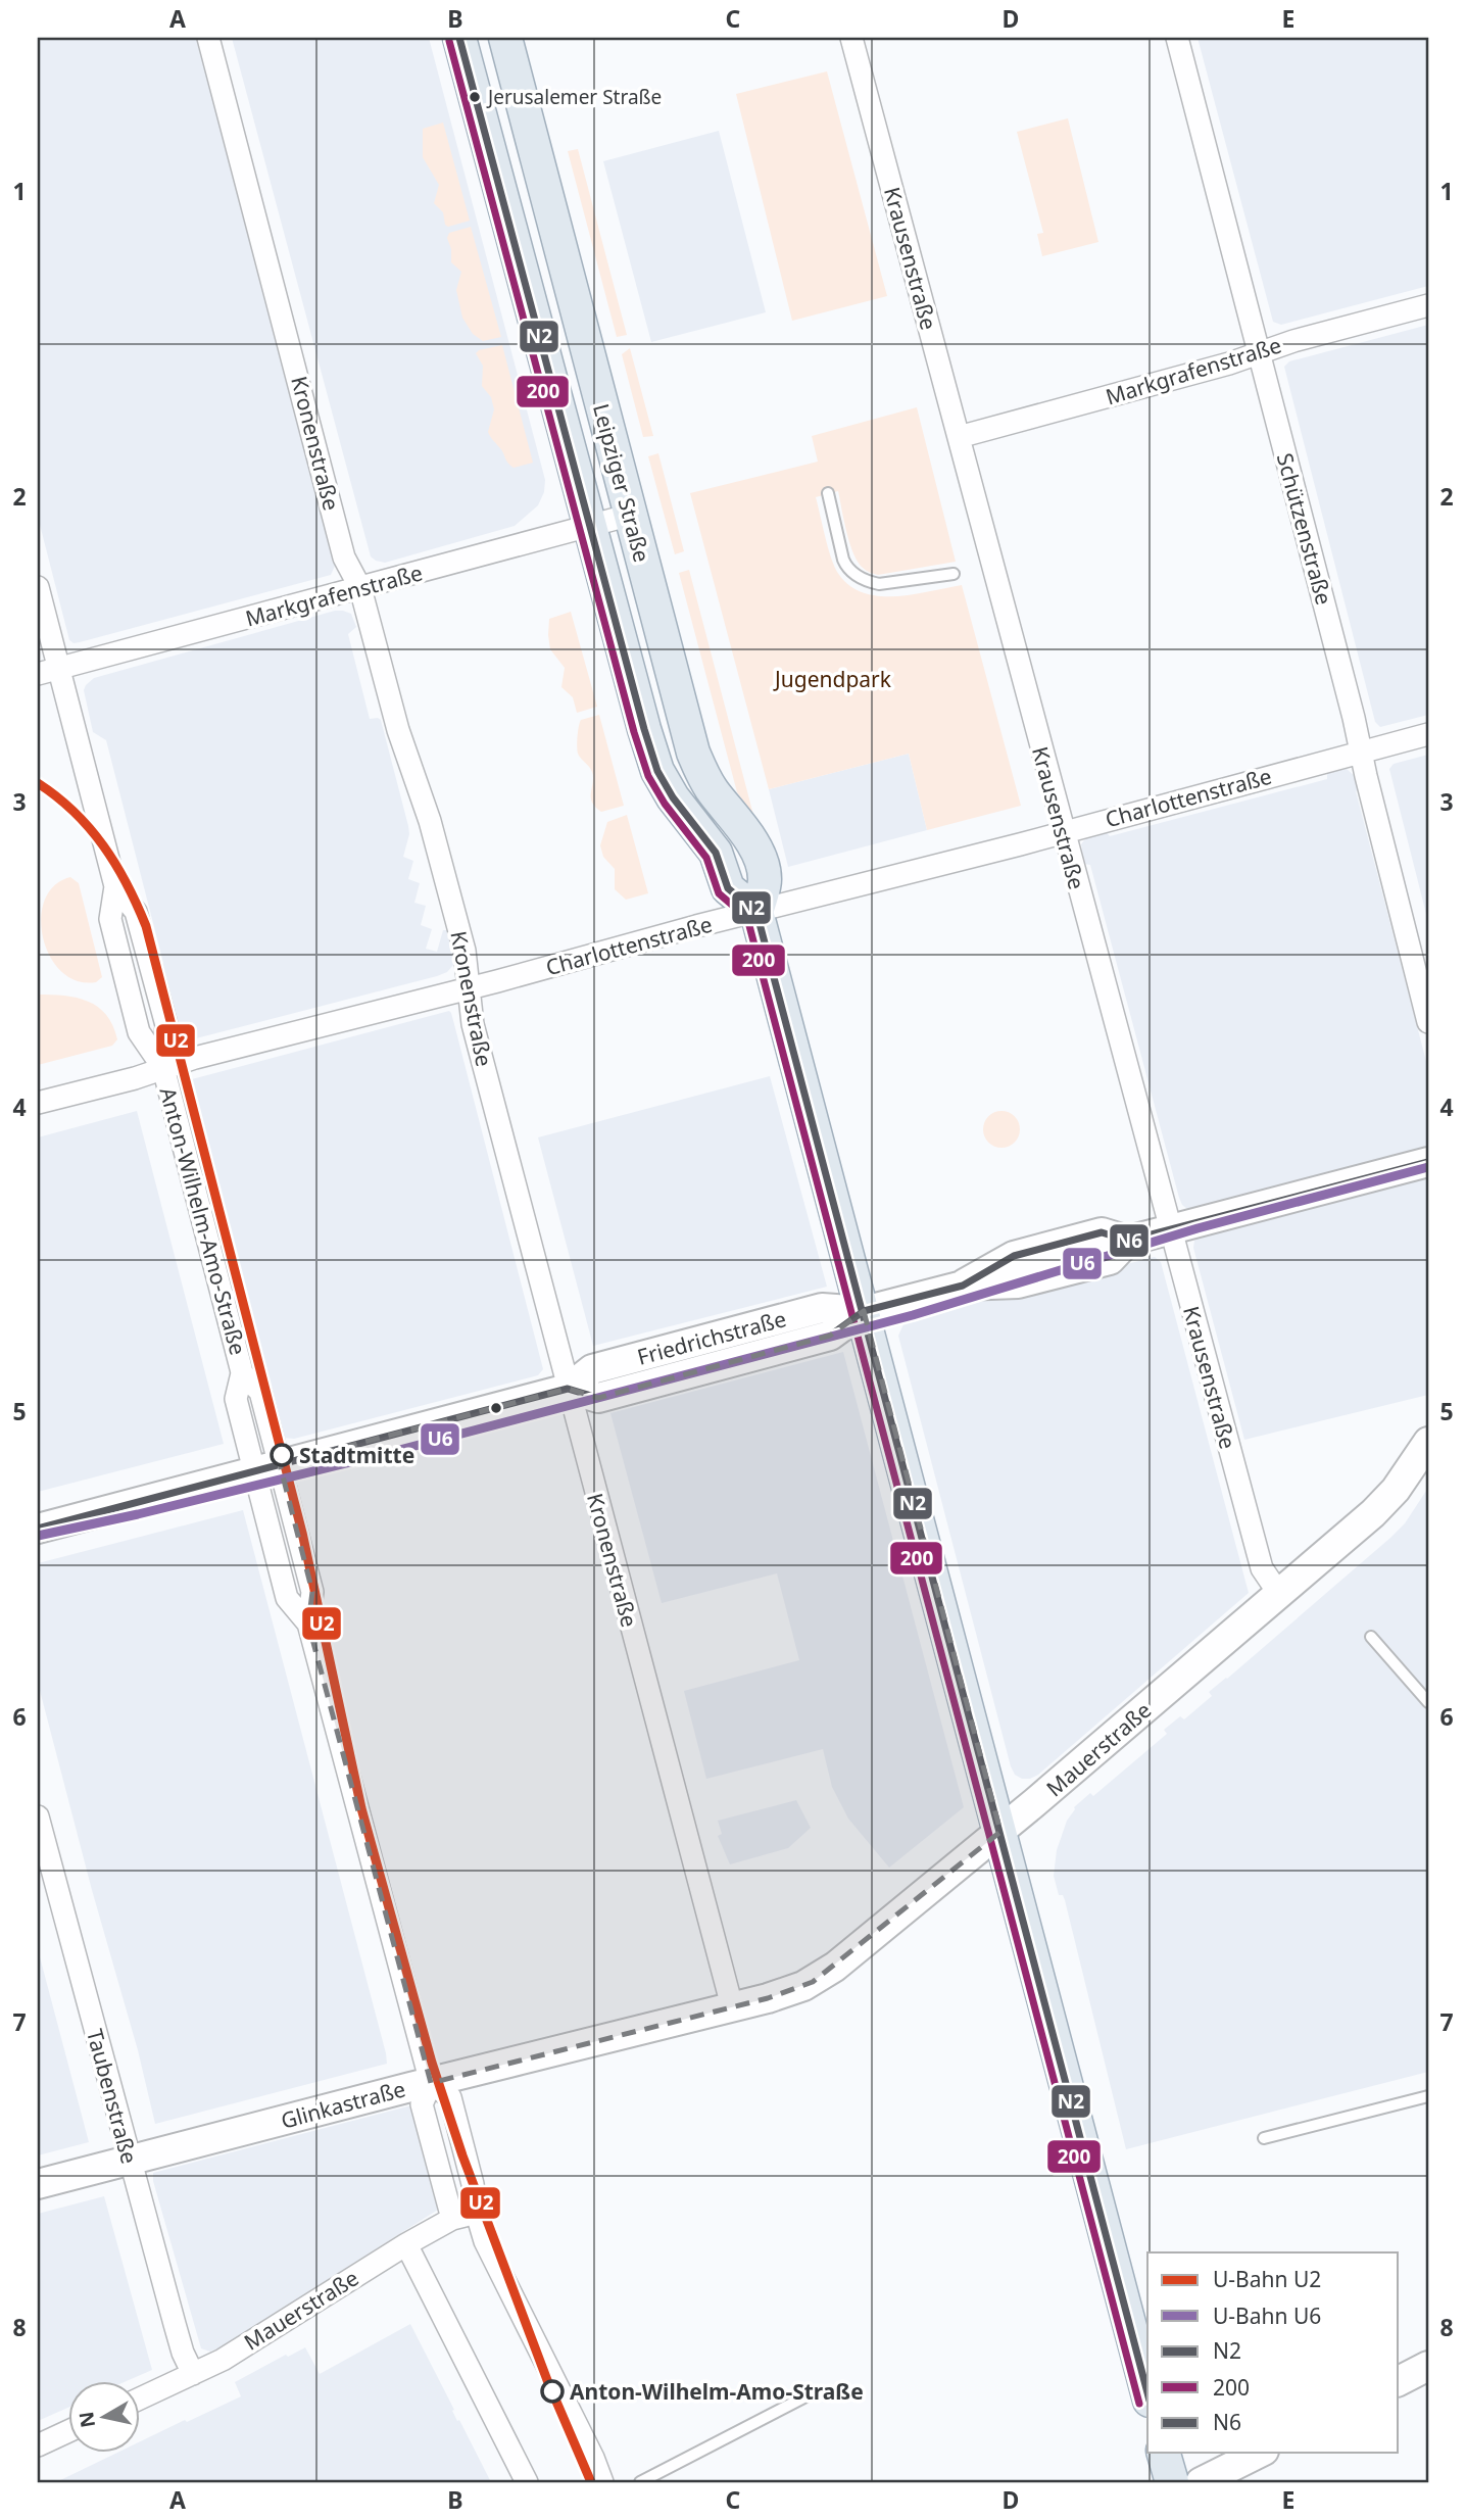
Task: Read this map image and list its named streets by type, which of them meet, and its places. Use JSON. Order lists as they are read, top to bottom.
{
  "streets": {
    "main road": ["Leipziger Straße"],
    "street": [
      "Krausenstraße",
      "Markgrafenstraße",
      "Kronenstraße",
      "Schützenstraße",
      "Charlottenstraße",
      "Anton-Wilhelm-Amo-Straße",
      "Friedrichstraße",
      "Mauerstraße",
      "Taubenstraße",
      "Glinkastraße"
    ]
  },
  "crossings": [
    ["Krausenstraße", "Markgrafenstraße"],
    ["Krausenstraße", "Charlottenstraße"],
    ["Krausenstraße", "Friedrichstraße"],
    ["Krausenstraße", "Mauerstraße"],
    ["Markgrafenstraße", "Kronenstraße"],
    ["Markgrafenstraße", "Leipziger Straße"],
    ["Markgrafenstraße", "Schützenstraße"],
    ["Markgrafenstraße", "Anton-Wilhelm-Amo-Straße"],
    ["Kronenstraße", "Charlottenstraße"],
    ["Kronenstraße", "Friedrichstraße"],
    ["Kronenstraße", "Mauerstraße"],
    ["Kronenstraße", "Glinkastraße"],
    ["Leipziger Straße", "Charlottenstraße"],
    ["Leipziger Straße", "Friedrichstraße"],
    ["Leipziger Straße", "Mauerstraße"],
    ["Schützenstraße", "Charlottenstraße"],
    ["Charlottenstraße", "Anton-Wilhelm-Amo-Straße"],
    ["Anton-Wilhelm-Amo-Straße", "Friedrichstraße"],
    ["Anton-Wilhelm-Amo-Straße", "Mauerstraße"],
    ["Anton-Wilhelm-Amo-Straße", "Glinkastraße"],
    ["Mauerstraße", "Taubenstraße"],
    ["Mauerstraße", "Glinkastraße"],
    ["Taubenstraße", "Glinkastraße"]
  ],
  "parks": ["Jugendpark"],
  "places": ["Jerusalemer Straße", "Stadtmitte", "Anton-Wilhelm-Amo-Straße"],
  "lines": [
    "transit line N2",
    "transit line 200",
    "metro line U2",
    "transit line N6",
    "metro line U6"
  ],
  "legend": [
    "U-Bahn U2",
    "U-Bahn U6",
    "N2",
    "200",
    "N6"
  ],
  "north": "left",
  "grid": {
    "columns": [
      "A",
      "B",
      "C",
      "D",
      "E"
    ],
    "rows": [
      "1",
      "2",
      "3",
      "4",
      "5",
      "6",
      "7",
      "8"
    ]
  }
}
